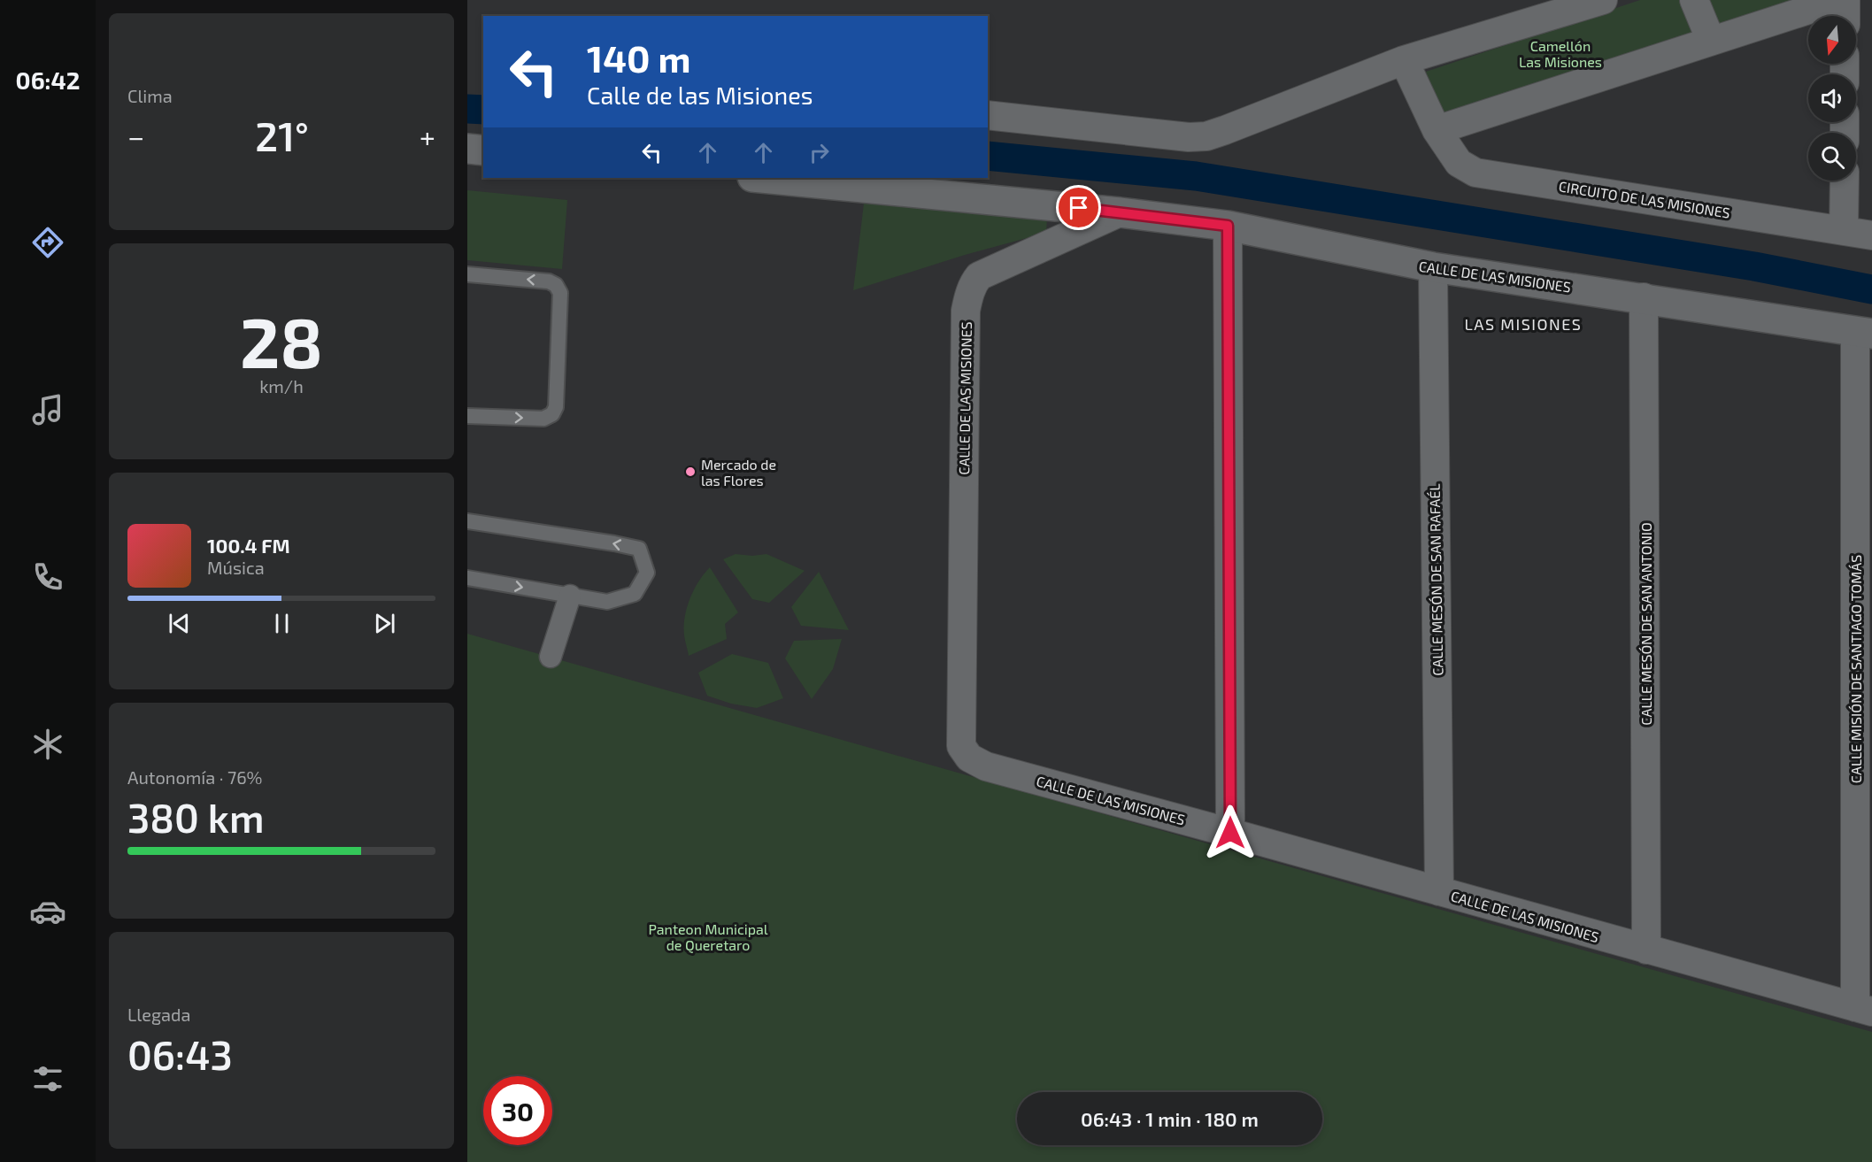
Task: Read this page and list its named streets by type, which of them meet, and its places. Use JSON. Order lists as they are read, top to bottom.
{
  "streets": {
    "street": [
      "CIRCUITO DE LAS MISIONES",
      "CALLE DE LAS MISIONES",
      "CALLE MESÓN DE SAN RAFAÉL",
      "CALLE MESÓN DE SAN ANTONIO",
      "CALLE MISIÓN DE SANTIAGO TOMÁS"
    ]
  },
  "crossings": [
    ["CALLE DE LAS MISIONES", "CALLE MESÓN DE SAN RAFAÉL"],
    ["CALLE DE LAS MISIONES", "CALLE MESÓN DE SAN ANTONIO"],
    ["CALLE DE LAS MISIONES", "CALLE MISIÓN DE SANTIAGO TOMÁS"]
  ],
  "districts": ["LAS MISIONES"],
  "parks": ["Camellón Las Misiones", "Panteon Municipal de Queretaro"],
  "places": ["Mercado de las Flores"],
  "north": "bottom",
  "page": {
    "tabs": "06:42",
    "tile": [
      "Clima",
      ["28", "km/h"],
      ["Autonomía · 76%", "380 km"],
      ["Llegada", "06:43"]
    ],
    "turn": ["140 m", "Calle de las Misiones"],
    "heat": ["−", "21°", "+"],
    "song": ["100.4 FM", "Música"],
    "limit": "30",
    "trip": "06:43 · 1 min · 180 m"
  }
}
